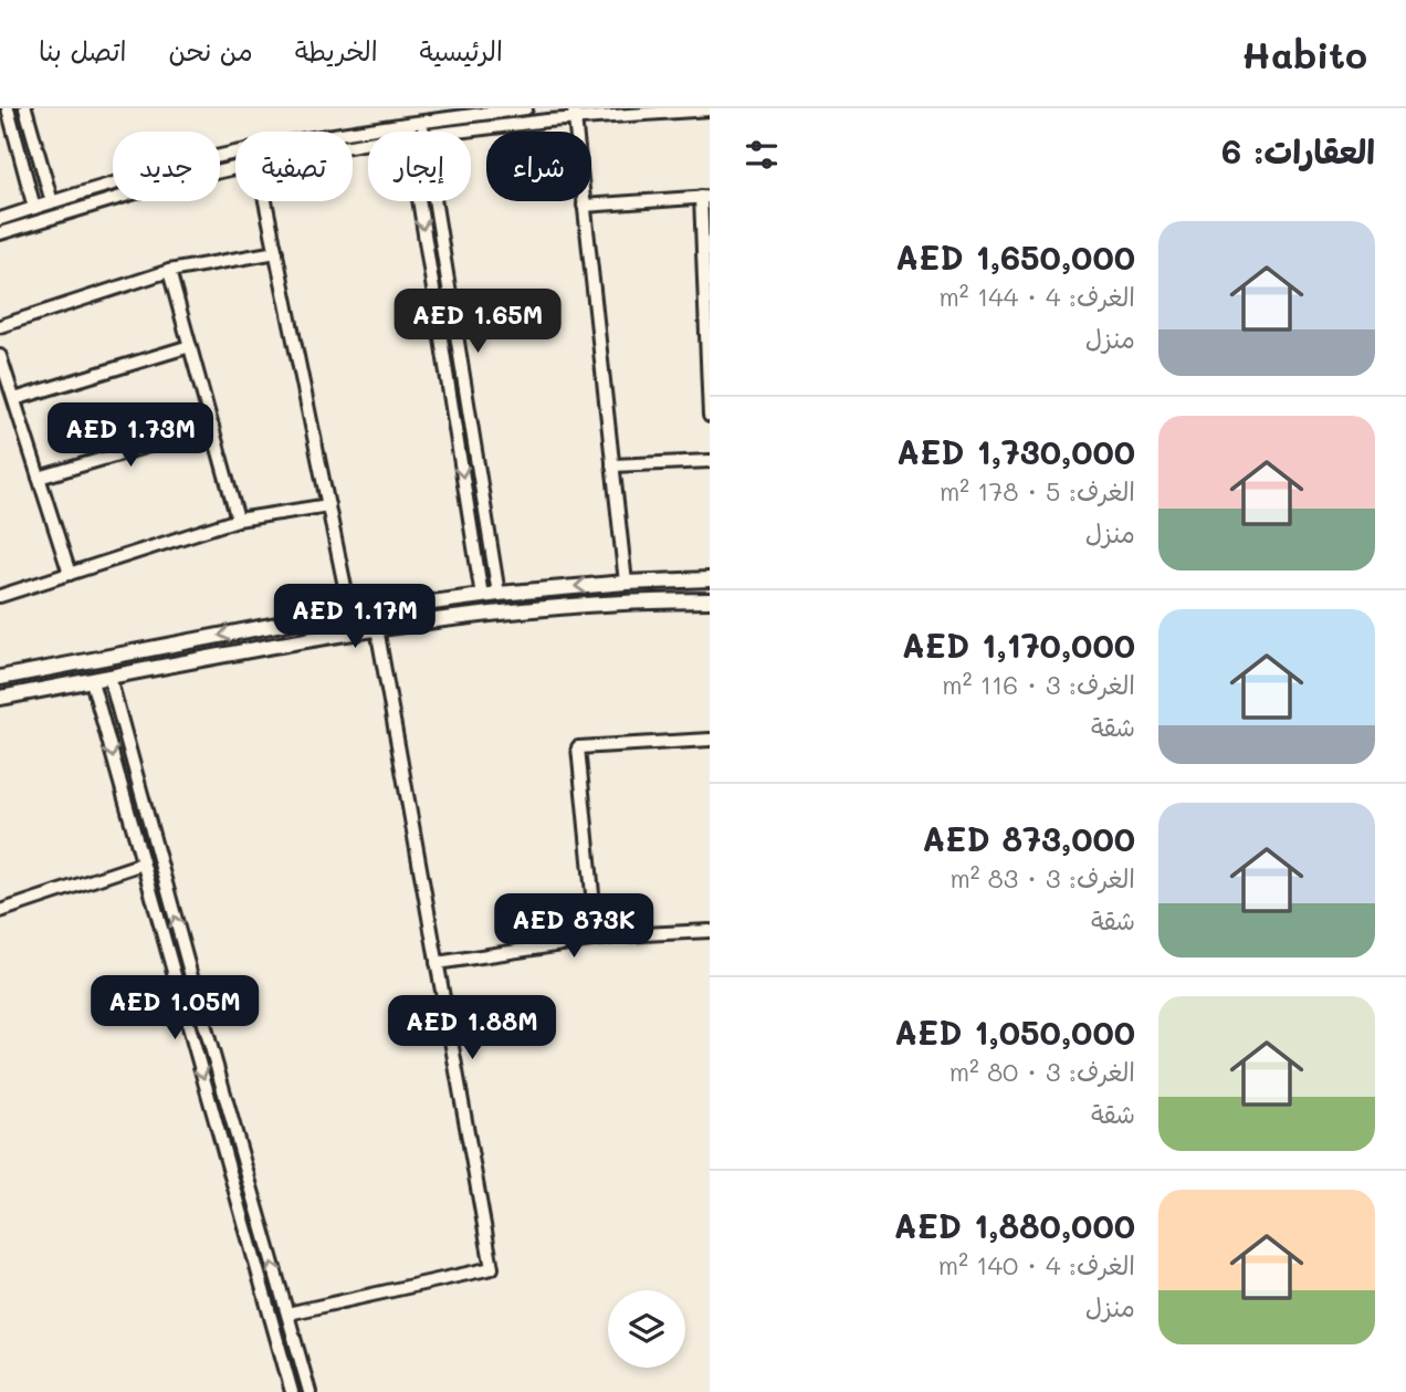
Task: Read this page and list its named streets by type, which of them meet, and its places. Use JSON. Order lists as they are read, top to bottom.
{
  "page": {
    "header": "Habito",
    "nav": [
      "الرئيسية",
      "الخريطة",
      "من نحن",
      "اتصل بنا"
    ],
    "heading": "العقارات: 6",
    "chip": [
      "شراء",
      "إيجار",
      "تصفية",
      "جديد"
    ],
    "list": [
      {
        "name": "AED 1,650,000",
        "note": "الغرف: 4 · 144 m² · منزل"
      },
      {
        "name": "AED 1,730,000",
        "note": "الغرف: 5 · 178 m² · منزل"
      },
      {
        "name": "AED 1,170,000",
        "note": "الغرف: 3 · 116 m² · شقة"
      },
      {
        "name": "AED 873,000",
        "note": "الغرف: 3 · 83 m² · شقة"
      },
      {
        "name": "AED 1,050,000",
        "note": "الغرف: 3 · 80 m² · شقة"
      },
      {
        "name": "AED 1,880,000",
        "note": "الغرف: 4 · 140 m² · منزل"
      }
    ],
    "price": [
      "AED 1.65M",
      "AED 1.73M",
      "AED 1.17M",
      "AED 873K",
      "AED 1.05M",
      "AED 1.88M"
    ]
  }
}
